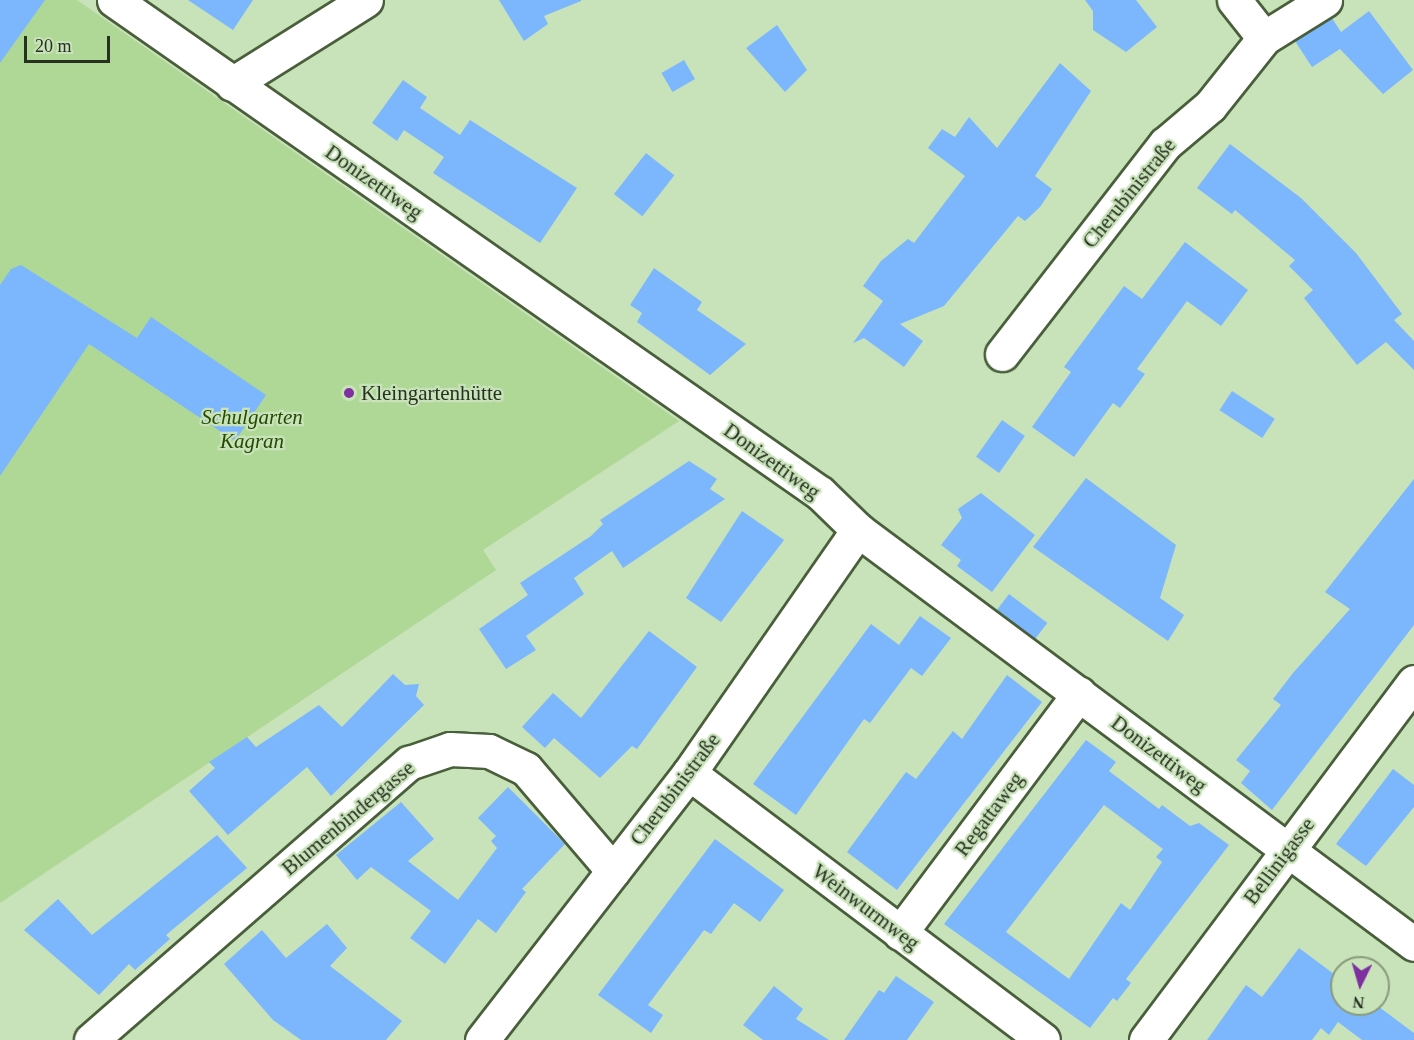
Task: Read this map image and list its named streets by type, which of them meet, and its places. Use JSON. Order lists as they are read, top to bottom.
{
  "streets": {
    "street": [
      "Donizettiweg",
      "Cherubinistraße",
      "Regattaweg",
      "Blumenbindergasse",
      "Bellinigasse",
      "Weinwurmweg"
    ]
  },
  "crossings": [
    ["Donizettiweg", "Cherubinistraße"],
    ["Donizettiweg", "Regattaweg"],
    ["Donizettiweg", "Bellinigasse"],
    ["Cherubinistraße", "Blumenbindergasse"],
    ["Cherubinistraße", "Weinwurmweg"],
    ["Regattaweg", "Weinwurmweg"]
  ],
  "parks": ["Schulgarten Kagran"],
  "places": ["Kleingartenhütte"],
  "scale_bar": "20 m",
  "north": "bottom"
}
